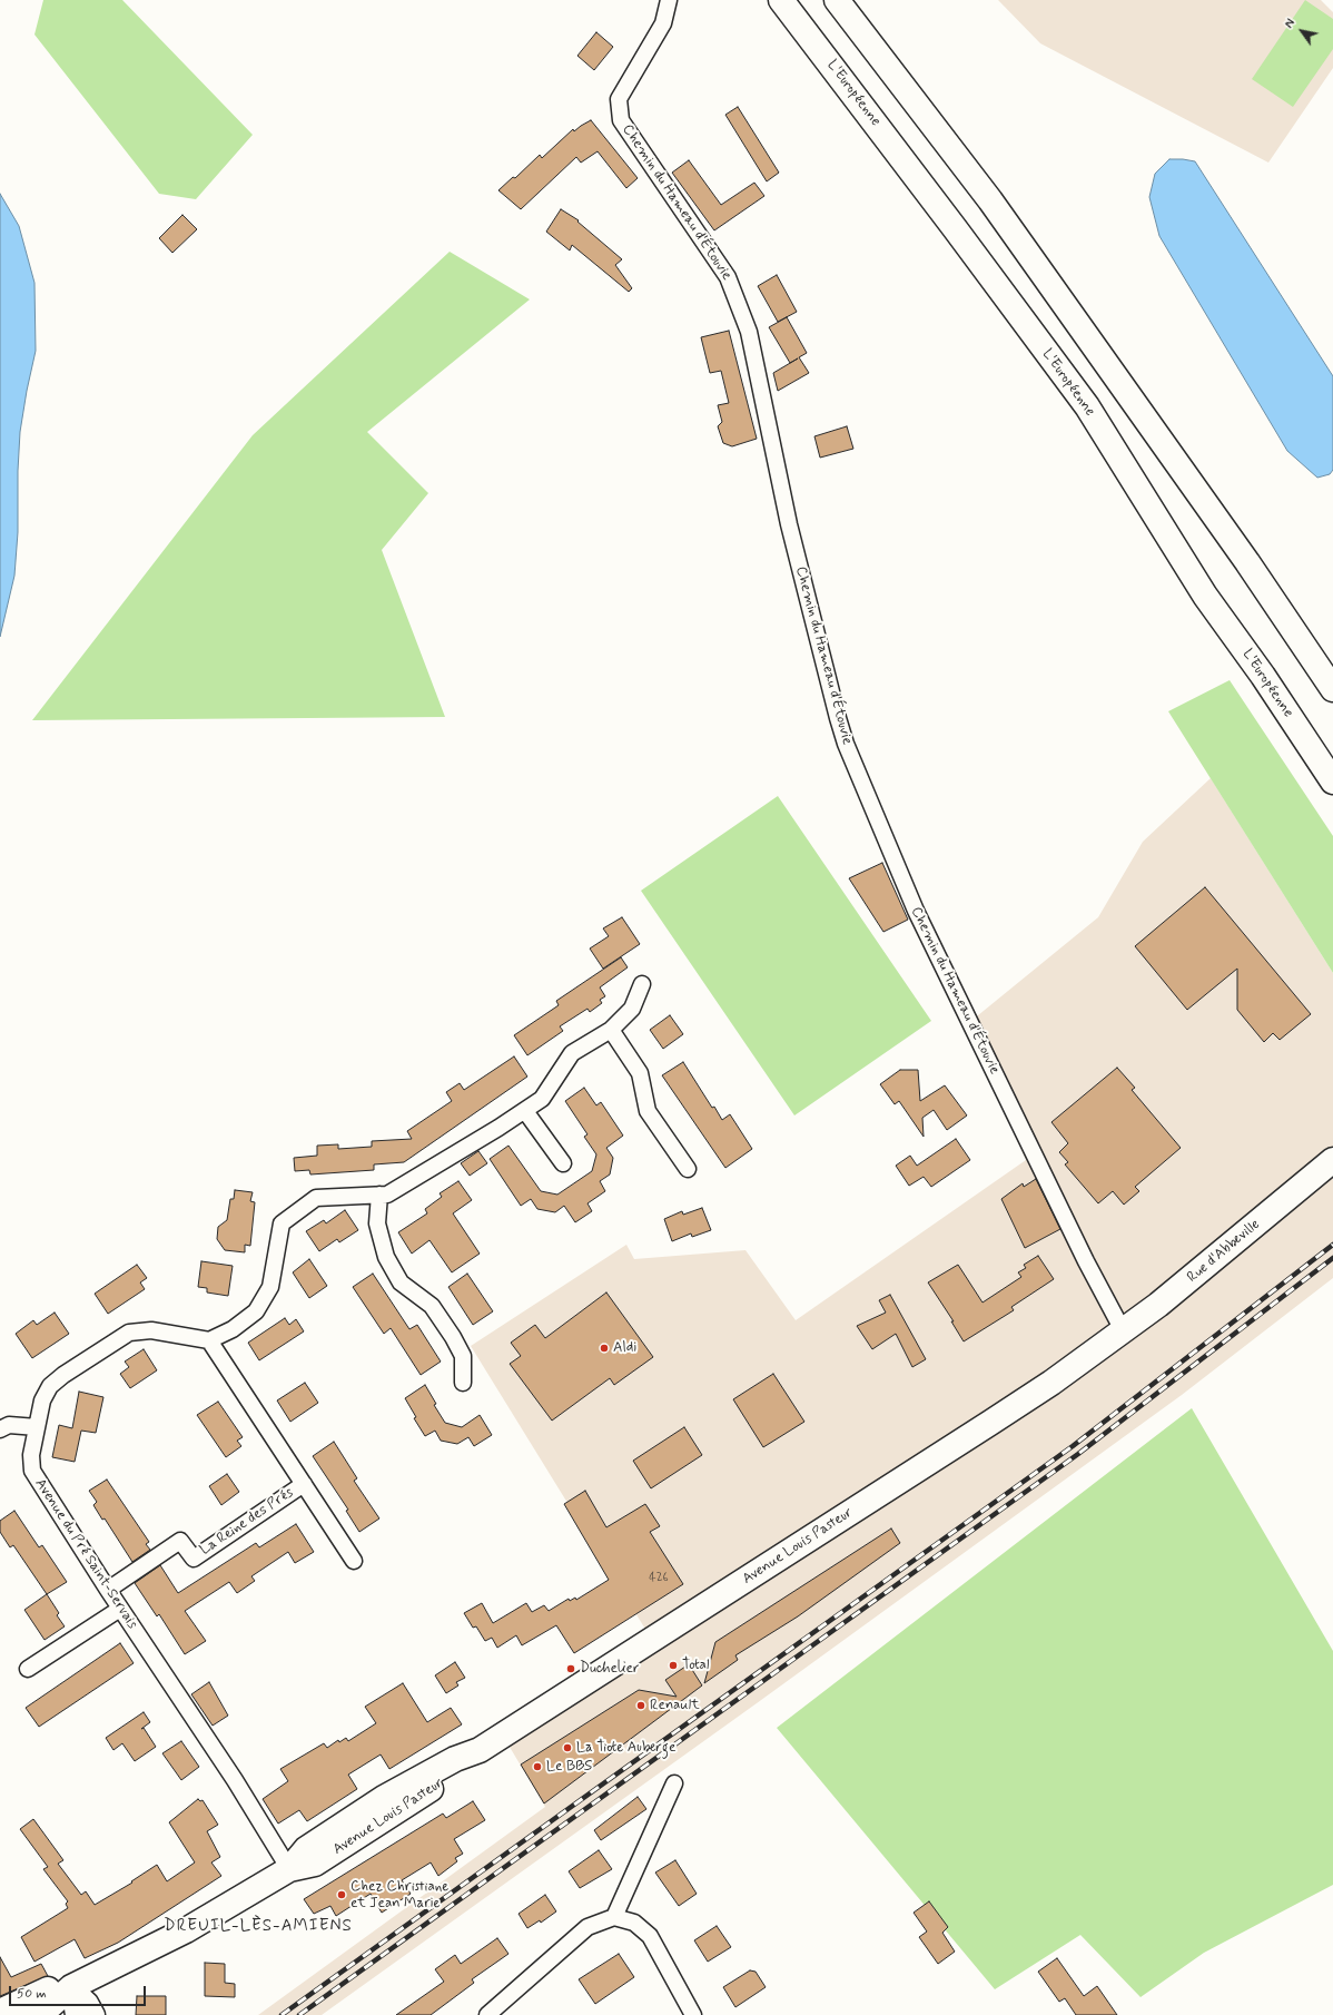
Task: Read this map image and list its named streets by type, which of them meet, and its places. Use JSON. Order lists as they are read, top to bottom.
{
  "streets": {
    "main road": ["L'Européenne", "Rue d'Abbeville", "Avenue Louis Pasteur"],
    "street": ["Chemin du Hameau d'Étouvie", "La Reine des Prés", "Avenue du Pré Saint-Servais"]
  },
  "crossings": [
    ["Chemin du Hameau d'Étouvie", "Rue d'Abbeville"],
    ["Chemin du Hameau d'Étouvie", "Avenue Louis Pasteur"],
    ["Rue d'Abbeville", "Avenue Louis Pasteur"],
    ["La Reine des Prés", "Avenue du Pré Saint-Servais"],
    ["Avenue Louis Pasteur", "Avenue du Pré Saint-Servais"]
  ],
  "districts": ["DREUIL-LÈS-AMIENS"],
  "places": [
    "Aldi",
    "Total",
    "Duchelier",
    "Renault",
    "La Tiote Auberge",
    "Le BBS",
    "Chez Christiane et Jean Marie"
  ],
  "house_numbers": ["426"],
  "scale_bar": "50 m",
  "north": "top left"
}
